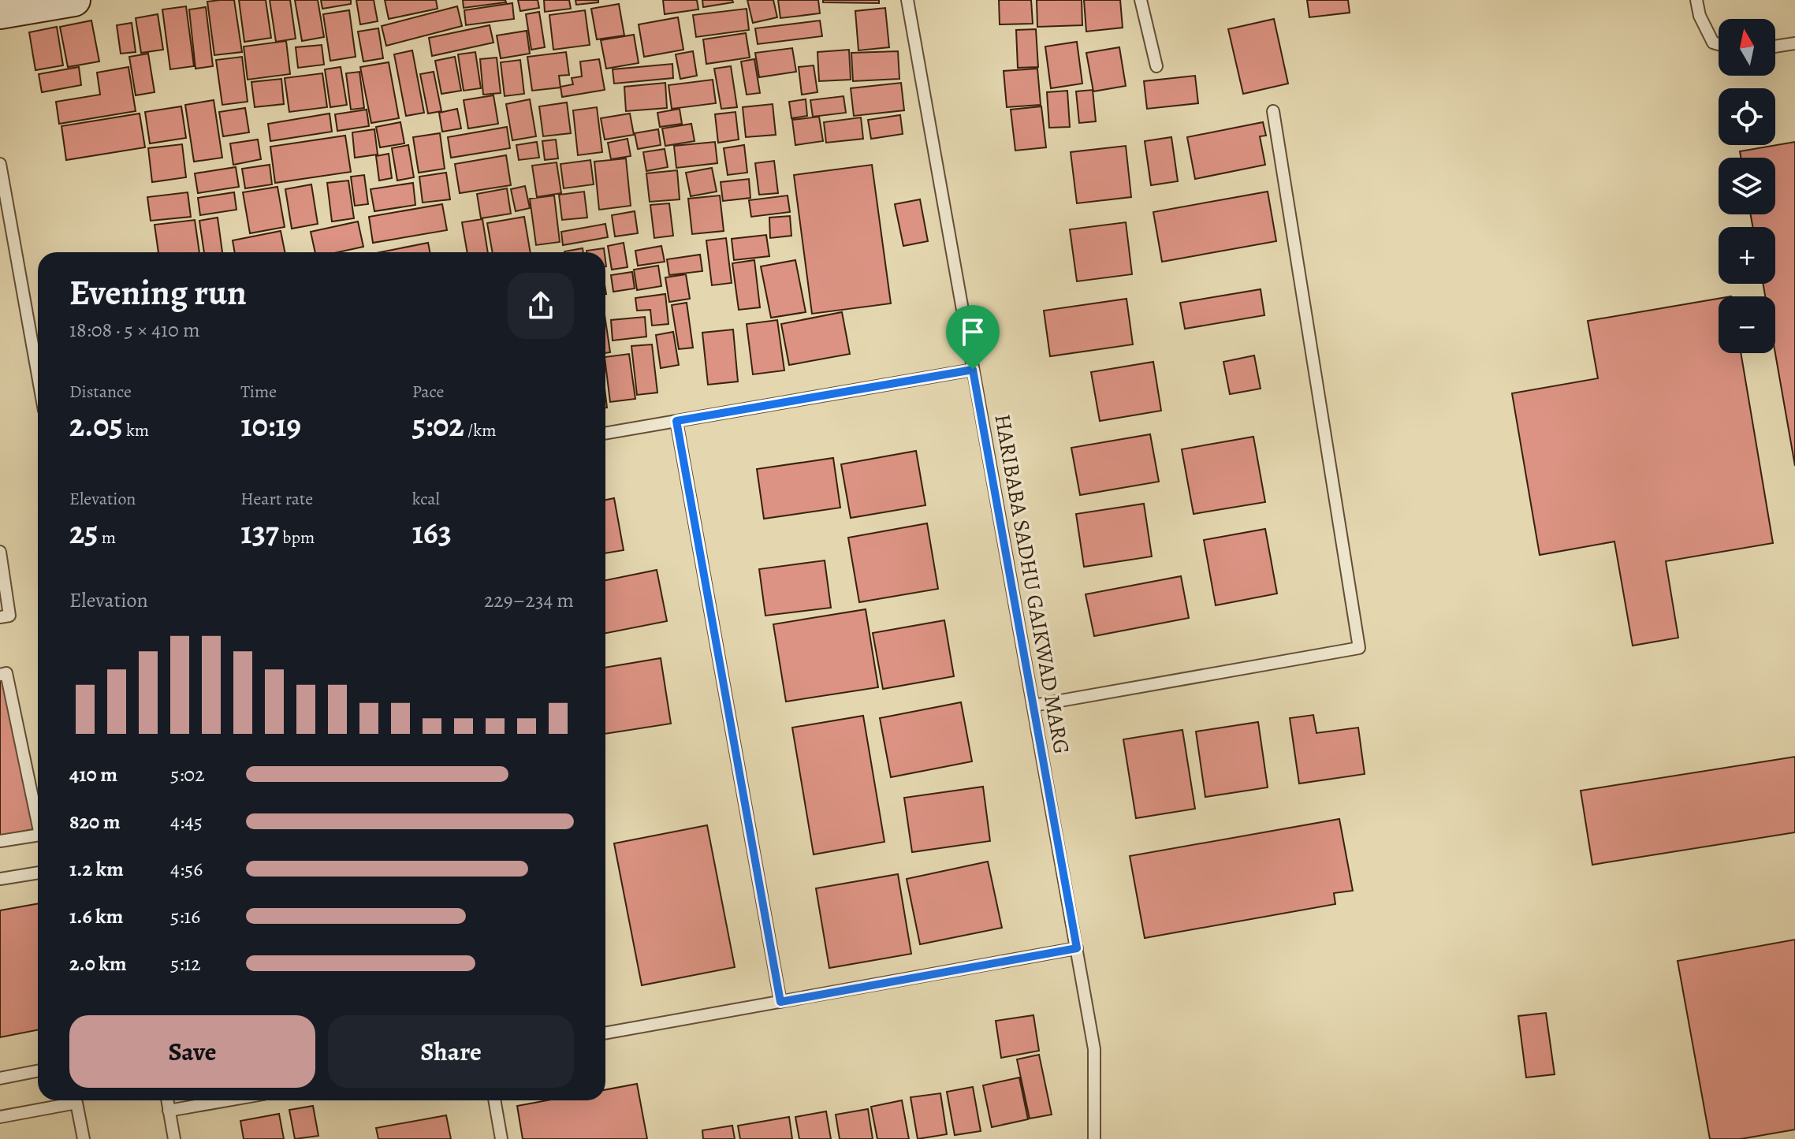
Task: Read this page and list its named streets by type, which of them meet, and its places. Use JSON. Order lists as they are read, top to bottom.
{
  "streets": {
    "lane": ["HARIBABA SADHU GAIKWAD MARG"]
  },
  "north": "top",
  "page": {
    "map_buttons": ["+", "−"],
    "heading": ["Evening run", "18:08 · 5 × 410 m"],
    "stats": [
      ["Distance", "2.05 km"],
      ["Time", "10:19"],
      ["Pace", "5:02 /km"],
      ["Elevation", "25 m"],
      ["Heart rate", "137 bpm"],
      ["kcal", "163"]
    ],
    "chart": ["Elevation", "229–234 m"],
    "list": [
      {
        "name": "410 m",
        "note": "5:02"
      },
      {
        "name": "820 m",
        "note": "4:45"
      },
      {
        "name": "1.2 km",
        "note": "4:56"
      },
      {
        "name": "1.6 km",
        "note": "5:16"
      },
      {
        "name": "2.0 km",
        "note": "5:12"
      }
    ],
    "buttons": ["Save", "Share"]
  }
}
